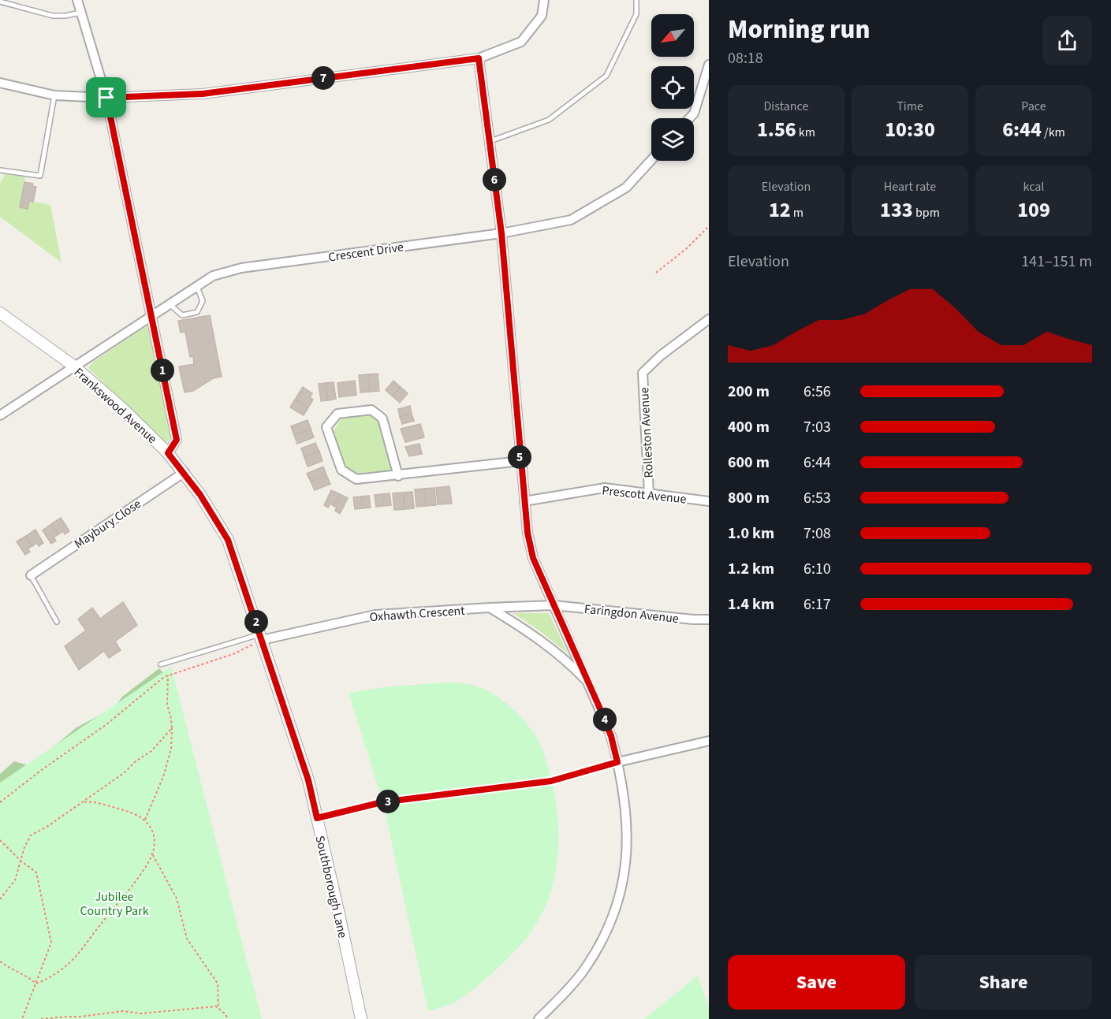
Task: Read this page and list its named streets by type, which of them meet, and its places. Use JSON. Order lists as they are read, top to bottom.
{
  "streets": {
    "street": [
      "Crescent Drive",
      "Frankswood Avenue",
      "Rolleston Avenue",
      "Prescott Avenue",
      "Maybury Close",
      "Oxhawth Crescent",
      "Faringdon Avenue",
      "Southborough Lane"
    ]
  },
  "crossings": [
    ["Crescent Drive", "Frankswood Avenue"],
    ["Frankswood Avenue", "Maybury Close"],
    ["Frankswood Avenue", "Southborough Lane"],
    ["Rolleston Avenue", "Prescott Avenue"],
    ["Oxhawth Crescent", "Faringdon Avenue"],
    ["Oxhawth Crescent", "Southborough Lane"]
  ],
  "parks": ["Jubilee Country Park"],
  "north": "bottom left",
  "page": {
    "heading": ["Morning run", "08:18"],
    "pins": [
      "7",
      "6",
      "1",
      "5",
      "2",
      "4",
      "3"
    ],
    "stats": [
      ["Distance", "1.56 km"],
      ["Time", "10:30"],
      ["Pace", "6:44 /km"],
      ["Elevation", "12 m"],
      ["Heart rate", "133 bpm"],
      ["kcal", "109"]
    ],
    "chart": ["Elevation", "141–151 m"],
    "list": [
      {
        "name": "200 m",
        "note": "6:56"
      },
      {
        "name": "400 m",
        "note": "7:03"
      },
      {
        "name": "600 m",
        "note": "6:44"
      },
      {
        "name": "800 m",
        "note": "6:53"
      },
      {
        "name": "1.0 km",
        "note": "7:08"
      },
      {
        "name": "1.2 km",
        "note": "6:10"
      },
      {
        "name": "1.4 km",
        "note": "6:17"
      }
    ],
    "buttons": ["Save", "Share"]
  }
}
